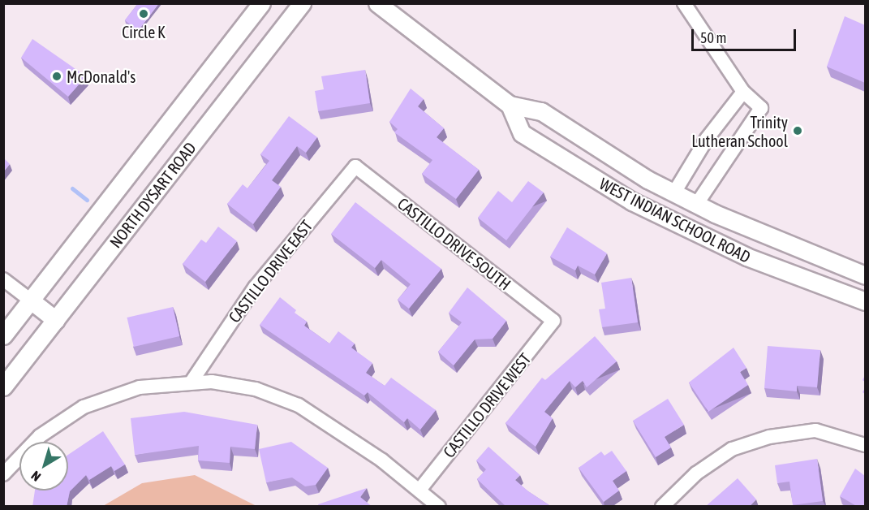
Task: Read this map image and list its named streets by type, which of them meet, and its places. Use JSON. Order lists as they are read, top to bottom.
{
  "streets": {
    "main road": ["NORTH DYSART ROAD", "WEST INDIAN SCHOOL ROAD"],
    "street": ["CASTILLO DRIVE SOUTH", "CASTILLO DRIVE EAST", "CASTILLO DRIVE WEST"]
  },
  "crossings": [
    ["CASTILLO DRIVE SOUTH", "CASTILLO DRIVE EAST"],
    ["CASTILLO DRIVE SOUTH", "CASTILLO DRIVE WEST"]
  ],
  "places": ["Circle K", "McDonald's", "Trinity Lutheran School"],
  "scale_bar": "50 m",
  "north": "bottom left"
}
